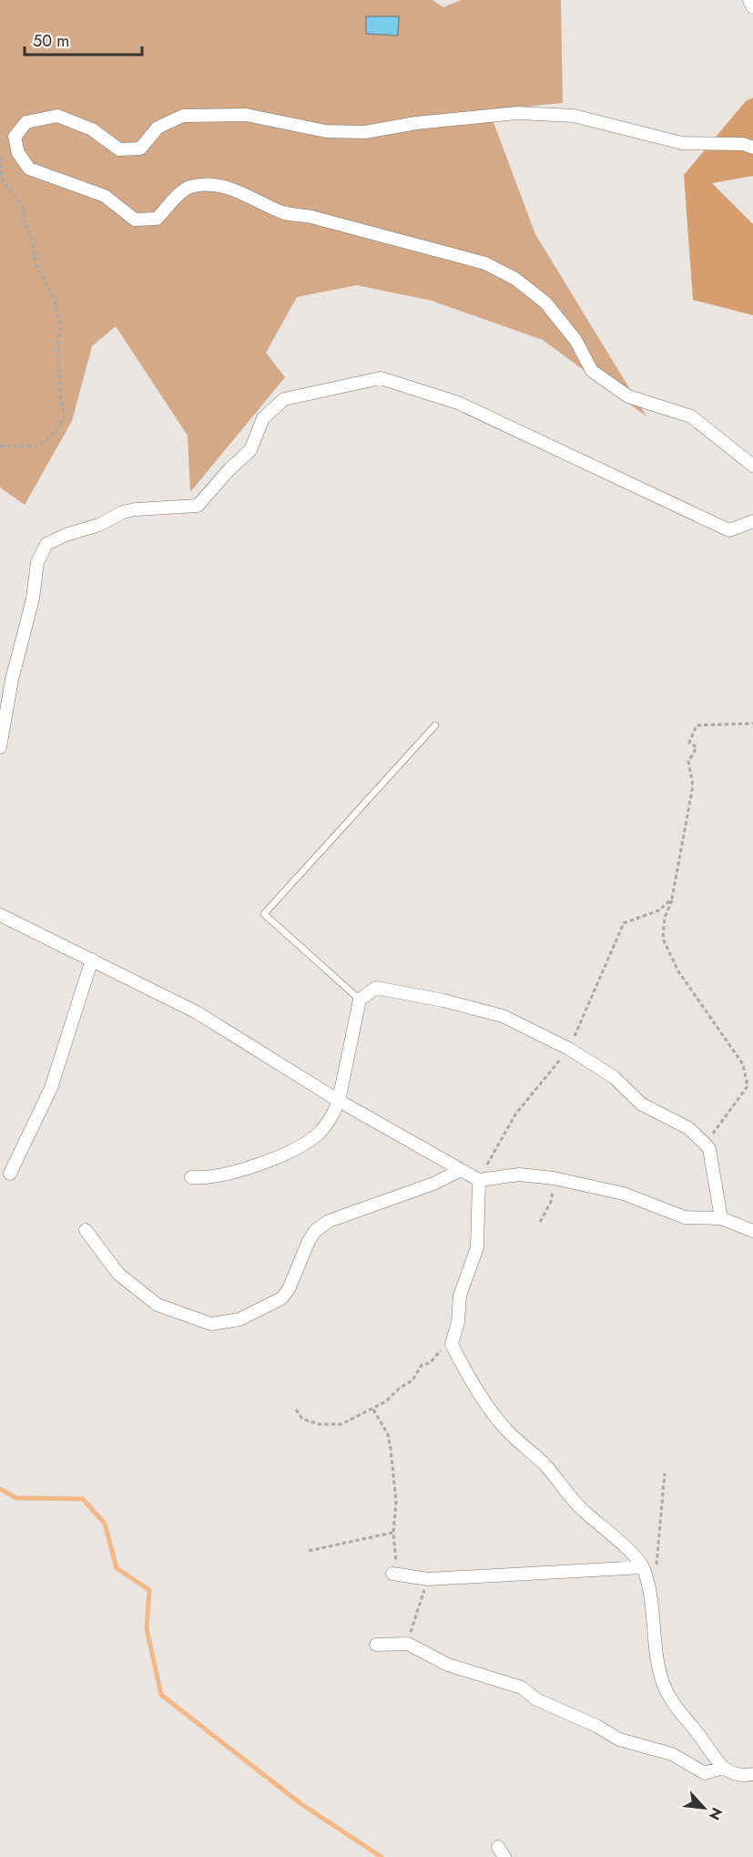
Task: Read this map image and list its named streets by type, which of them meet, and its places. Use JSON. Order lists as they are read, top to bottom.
{
  "scale_bar": "50 m",
  "north": "bottom right"
}
